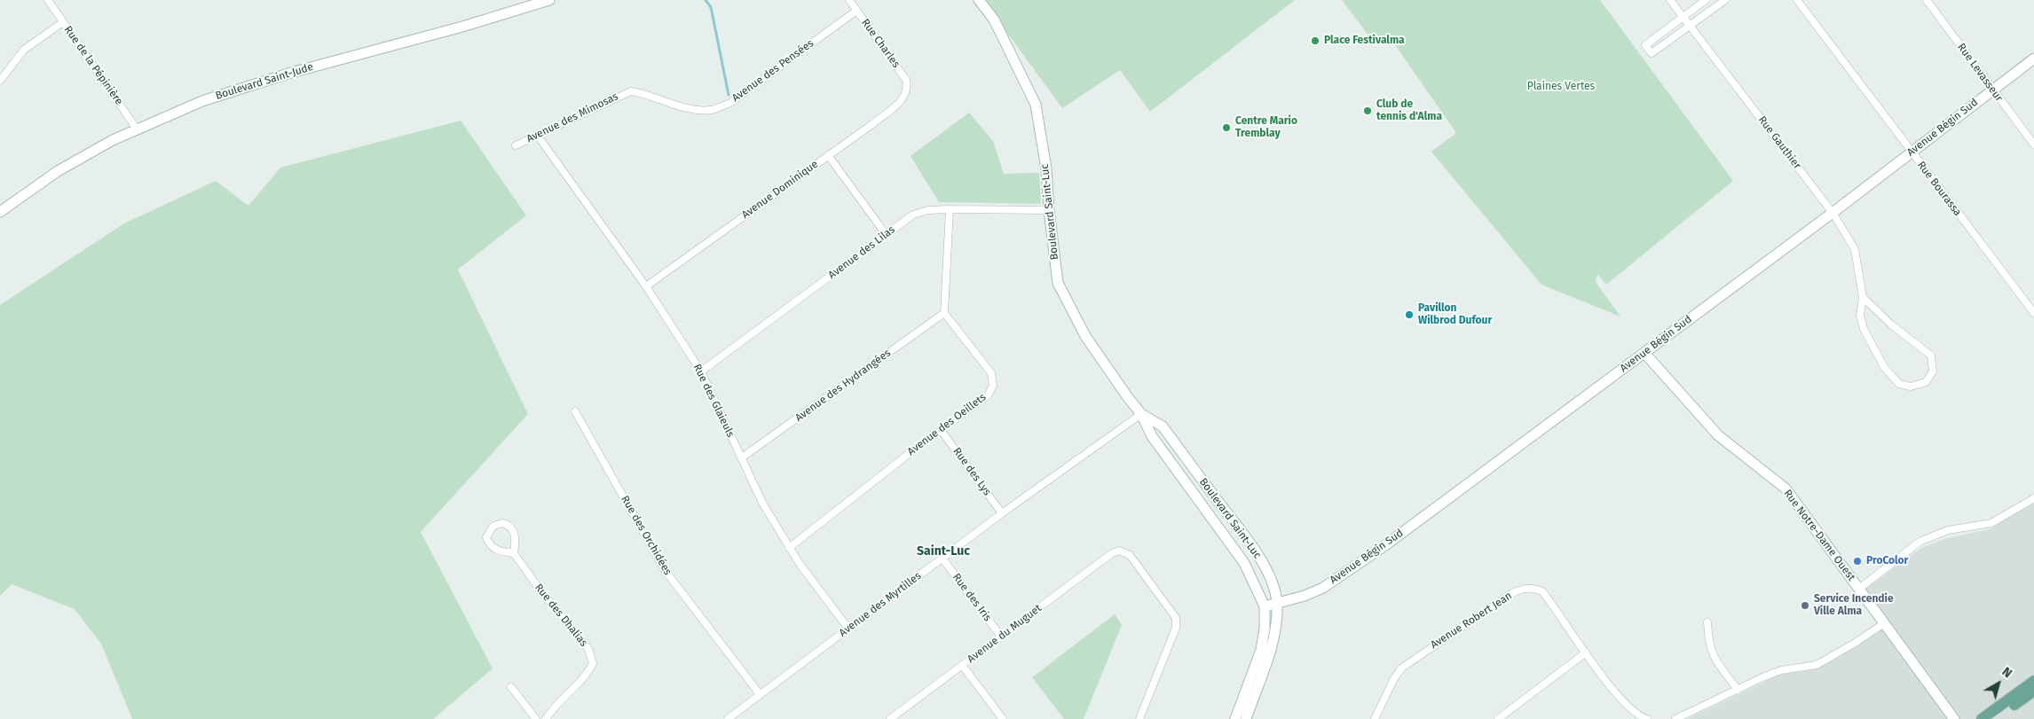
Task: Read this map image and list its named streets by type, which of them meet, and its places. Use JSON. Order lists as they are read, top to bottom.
{
  "streets": {
    "street": [
      "Rue Charles",
      "Rue de la Pépinière",
      "Avenue des Pensées",
      "Rue Levasseur",
      "Boulevard Saint-Jude",
      "Avenue des Mimosas",
      "Avenue Bégin Sud",
      "Rue Gauthier",
      "Rue Bourassa",
      "Avenue Dominique",
      "Boulevard Saint-Luc",
      "Avenue des Lilas",
      "Avenue des Hydrangées",
      "Rue des Glaieuls",
      "Avenue des Oeillets",
      "Rue des Lys",
      "Rue des Orchidées",
      "Rue Notre-Dame Ouest",
      "Rue des Iris",
      "Avenue des Myrtilles",
      "Rue des Dhalias",
      "Avenue Robert Jean",
      "Avenue du Muguet"
    ]
  },
  "crossings": [
    ["Rue Charles", "Avenue des Pensées"],
    ["Rue Charles", "Avenue Dominique"],
    ["Rue de la Pépinière", "Boulevard Saint-Jude"],
    ["Avenue des Pensées", "Avenue des Mimosas"],
    ["Rue Levasseur", "Avenue Bégin Sud"],
    ["Avenue des Mimosas", "Rue des Glaieuls"],
    ["Avenue Bégin Sud", "Rue Gauthier"],
    ["Avenue Bégin Sud", "Rue Bourassa"],
    ["Avenue Bégin Sud", "Boulevard Saint-Luc"],
    ["Avenue Bégin Sud", "Rue Notre-Dame Ouest"],
    ["Avenue Dominique", "Rue des Glaieuls"],
    ["Boulevard Saint-Luc", "Avenue des Lilas"],
    ["Boulevard Saint-Luc", "Avenue des Myrtilles"],
    ["Avenue des Lilas", "Rue des Glaieuls"],
    ["Avenue des Hydrangées", "Rue des Glaieuls"],
    ["Avenue des Hydrangées", "Avenue des Oeillets"],
    ["Rue des Glaieuls", "Avenue des Oeillets"],
    ["Rue des Glaieuls", "Avenue des Myrtilles"],
    ["Avenue des Oeillets", "Rue des Lys"],
    ["Rue des Lys", "Avenue des Myrtilles"],
    ["Rue des Orchidées", "Avenue des Myrtilles"],
    ["Rue des Iris", "Avenue des Myrtilles"],
    ["Rue des Iris", "Avenue du Muguet"]
  ],
  "districts": ["Saint-Luc"],
  "parks": ["Plaines Vertes"],
  "places": [
    "Place Festivalma",
    "Club de tennis d'Alma",
    "Centre Mario Tremblay",
    "Pavillon Wilbrod Dufour",
    "ProColor",
    "Service Incendie Ville Alma"
  ],
  "north": "top right"
}
